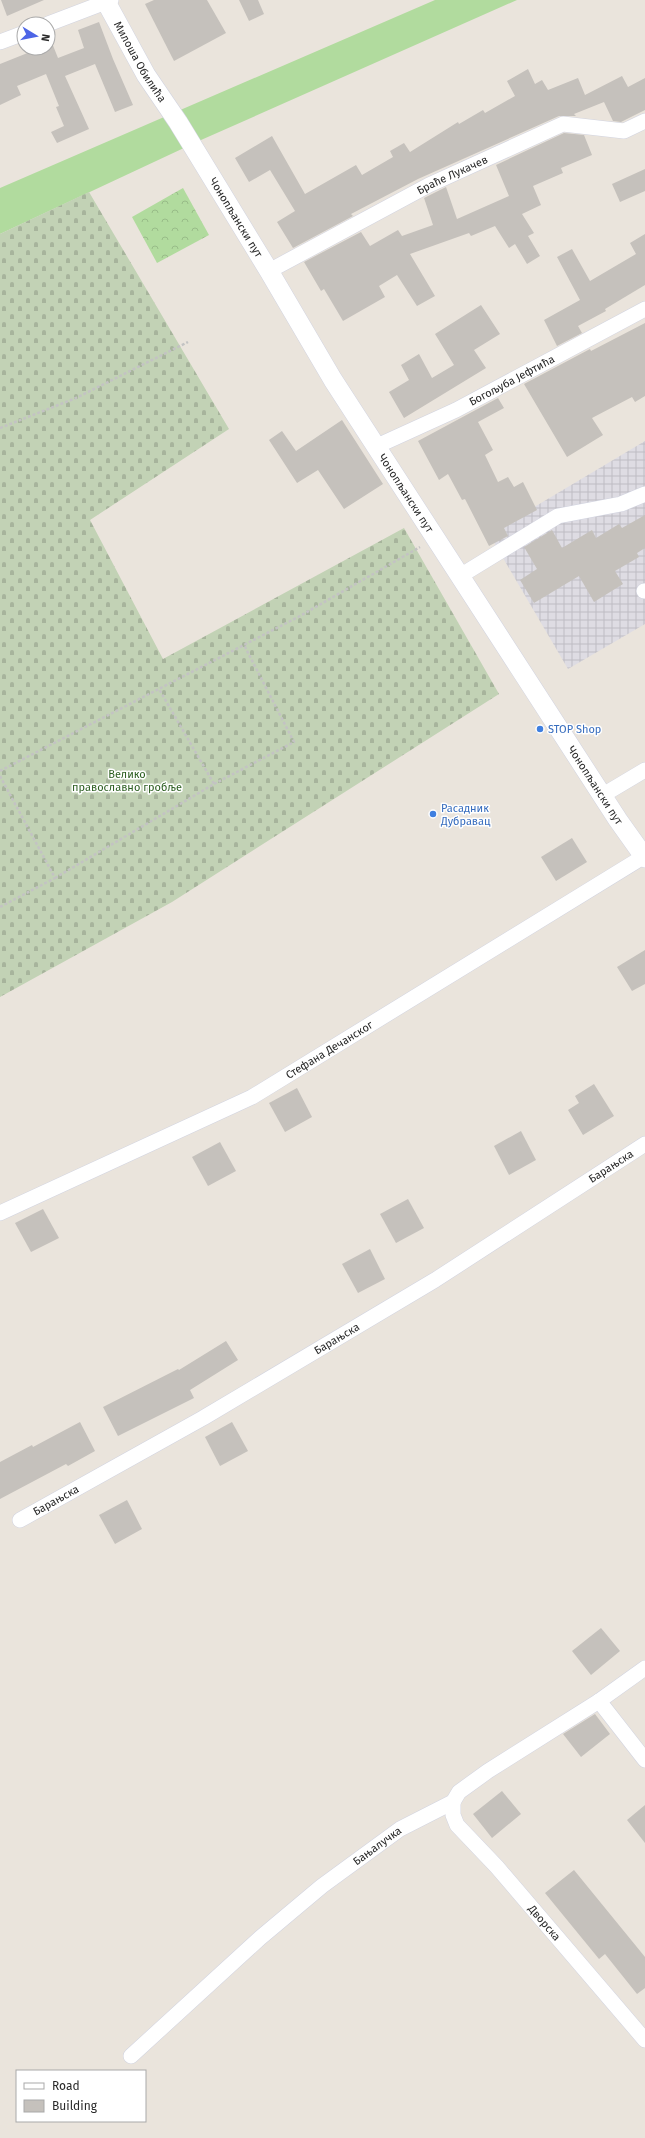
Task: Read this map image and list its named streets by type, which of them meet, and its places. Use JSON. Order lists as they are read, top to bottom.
{
  "streets": {
    "street": [
      "Милоша Обилића",
      "Браће Лукачев",
      "Чонопљански пут",
      "Богољуба Јефтића",
      "Стефана Дечанског",
      "Барањска",
      "Бањалучка",
      "Дворска"
    ]
  },
  "crossings": [
    ["Милоша Обилића", "Чонопљански пут"],
    ["Браће Лукачев", "Чонопљански пут"],
    ["Чонопљански пут", "Богољуба Јефтића"],
    ["Чонопљански пут", "Стефана Дечанског"],
    ["Бањалучка", "Дворска"]
  ],
  "parks": ["Велико православно гробље"],
  "places": ["STOP Shop", "Расадник Дубравац"],
  "legend": ["Road", "Building"],
  "north": "right"
}
